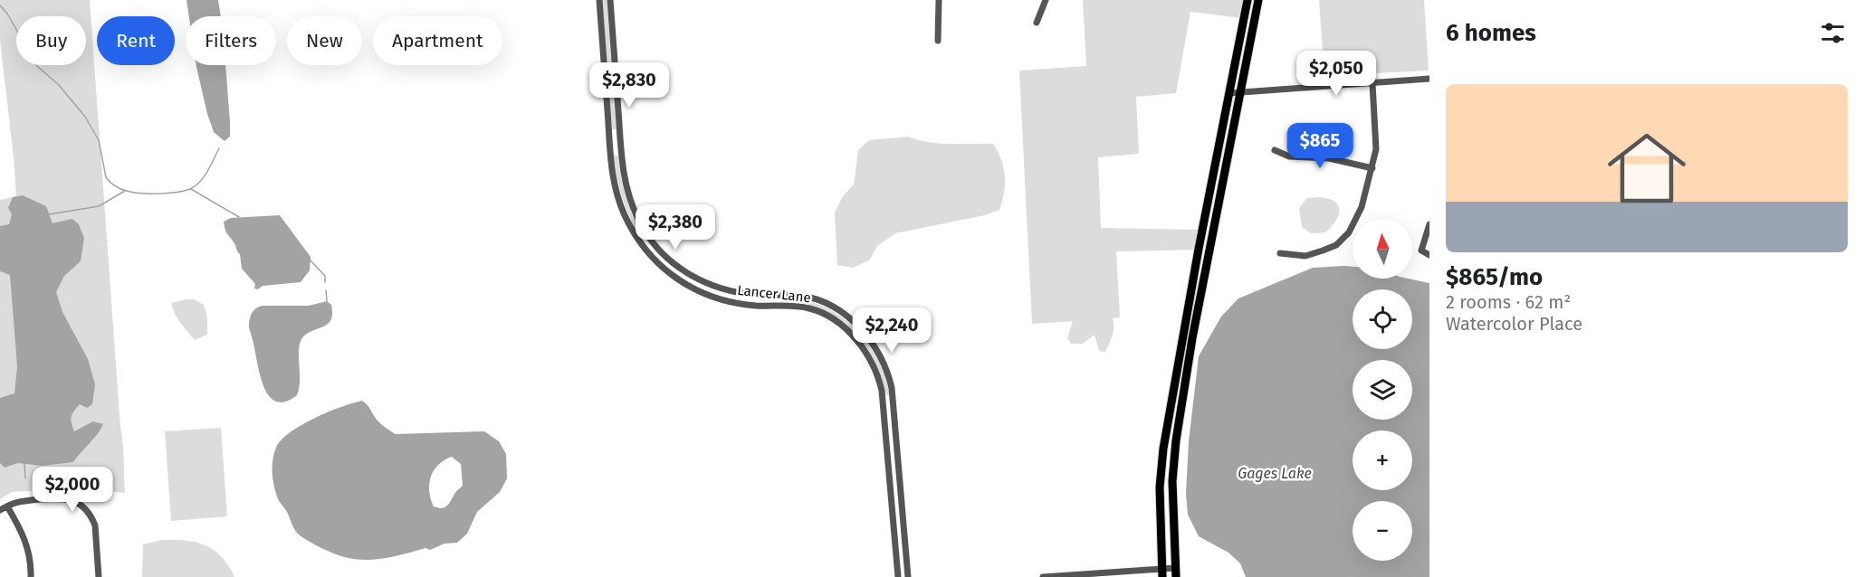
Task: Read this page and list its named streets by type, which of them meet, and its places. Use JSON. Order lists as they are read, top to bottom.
{
  "streets": {
    "street": ["Lancer Lane"]
  },
  "water": ["Gages Lake"],
  "north": "top",
  "page": {
    "heading": "6 homes",
    "chip": [
      "Buy",
      "Rent",
      "Filters",
      "New",
      "Apartment"
    ],
    "price": [
      "$2,050",
      "$2,830",
      "$865",
      "$2,380",
      "$2,240",
      "$2,000"
    ],
    "list": [
      {
        "name": "$865/mo",
        "note": "2 rooms · 62 m² · Watercolor Place"
      }
    ],
    "map_buttons": ["+", "−"]
  }
}
